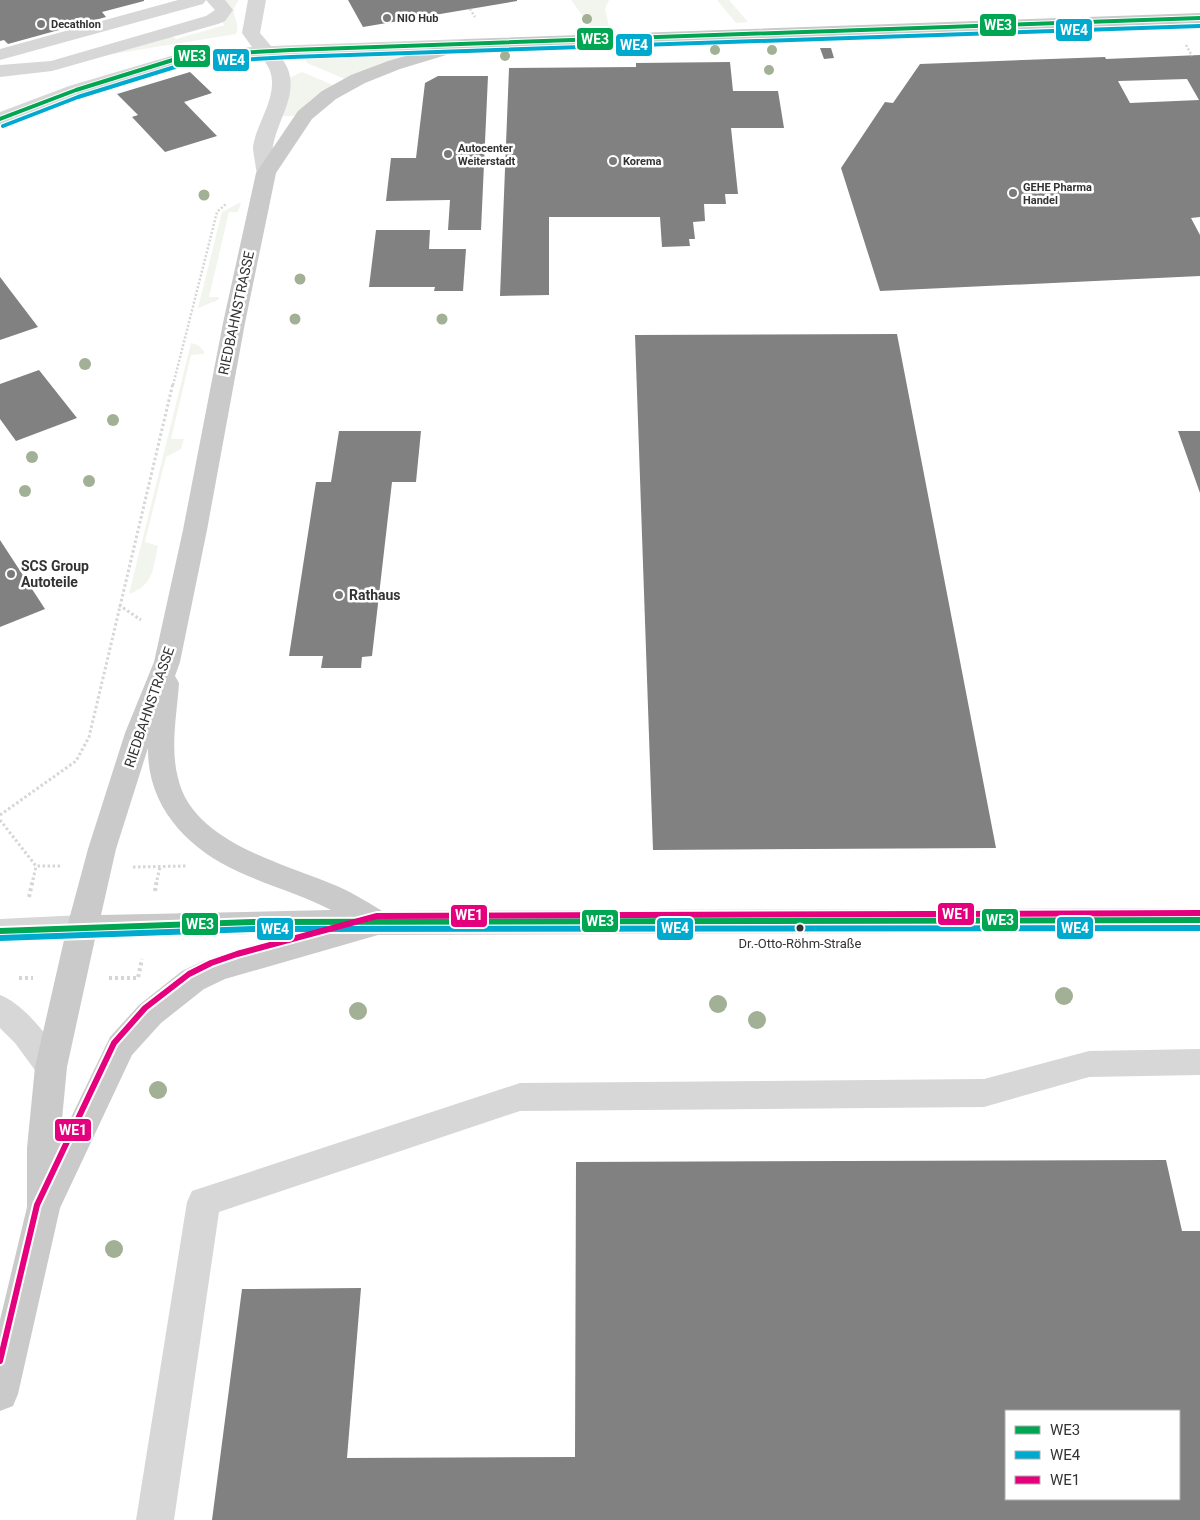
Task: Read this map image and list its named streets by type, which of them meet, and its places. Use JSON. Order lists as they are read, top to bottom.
{
  "streets": {
    "main road": ["RIEDBAHNSTRASSE"]
  },
  "places": [
    "NIO Hub",
    "Decathlon",
    "Autocenter Weiterstadt",
    "Korema",
    "GEHE Pharma Handel",
    "SCS Group Autoteile",
    "Rathaus",
    "Dr.-Otto-Röhm-Straße"
  ],
  "lines": ["transit line WE3", "transit line WE4", "transit line WE1"],
  "legend": ["WE3", "WE4", "WE1"]
}
